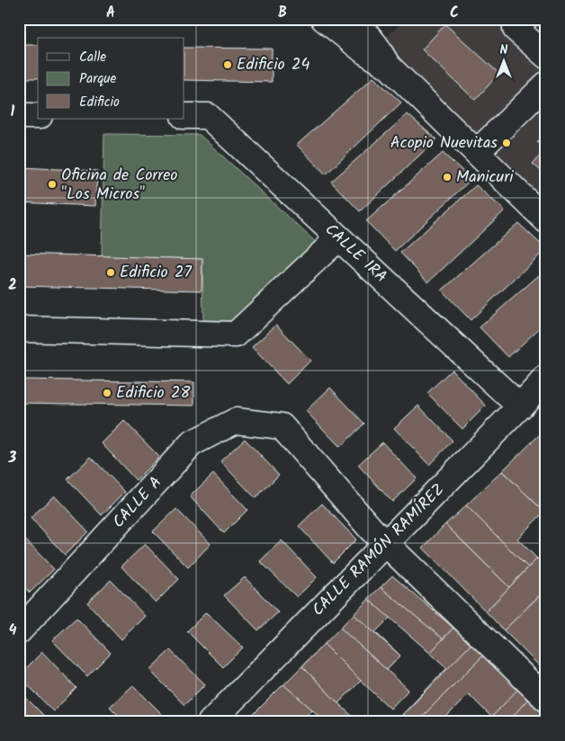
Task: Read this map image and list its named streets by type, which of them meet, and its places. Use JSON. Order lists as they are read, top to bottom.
{
  "streets": {
    "street": ["CALLE 1RA", "CALLE A", "CALLE RAMÓN RAMÍREZ"]
  },
  "crossings": [
    ["CALLE 1RA", "CALLE RAMÓN RAMÍREZ"],
    ["CALLE A", "CALLE RAMÓN RAMÍREZ"]
  ],
  "places": [
    "Edificio 24",
    "Acopio Nuevitas",
    "Manicuri",
    "Oficina de Correo \"Los Micros\"",
    "Edificio 27",
    "Edificio 28"
  ],
  "legend": ["Calle", "Parque", "Edificio"],
  "north": "top",
  "grid": {
    "columns": ["A", "B", "C"],
    "rows": [
      "1",
      "2",
      "3",
      "4"
    ]
  }
}
